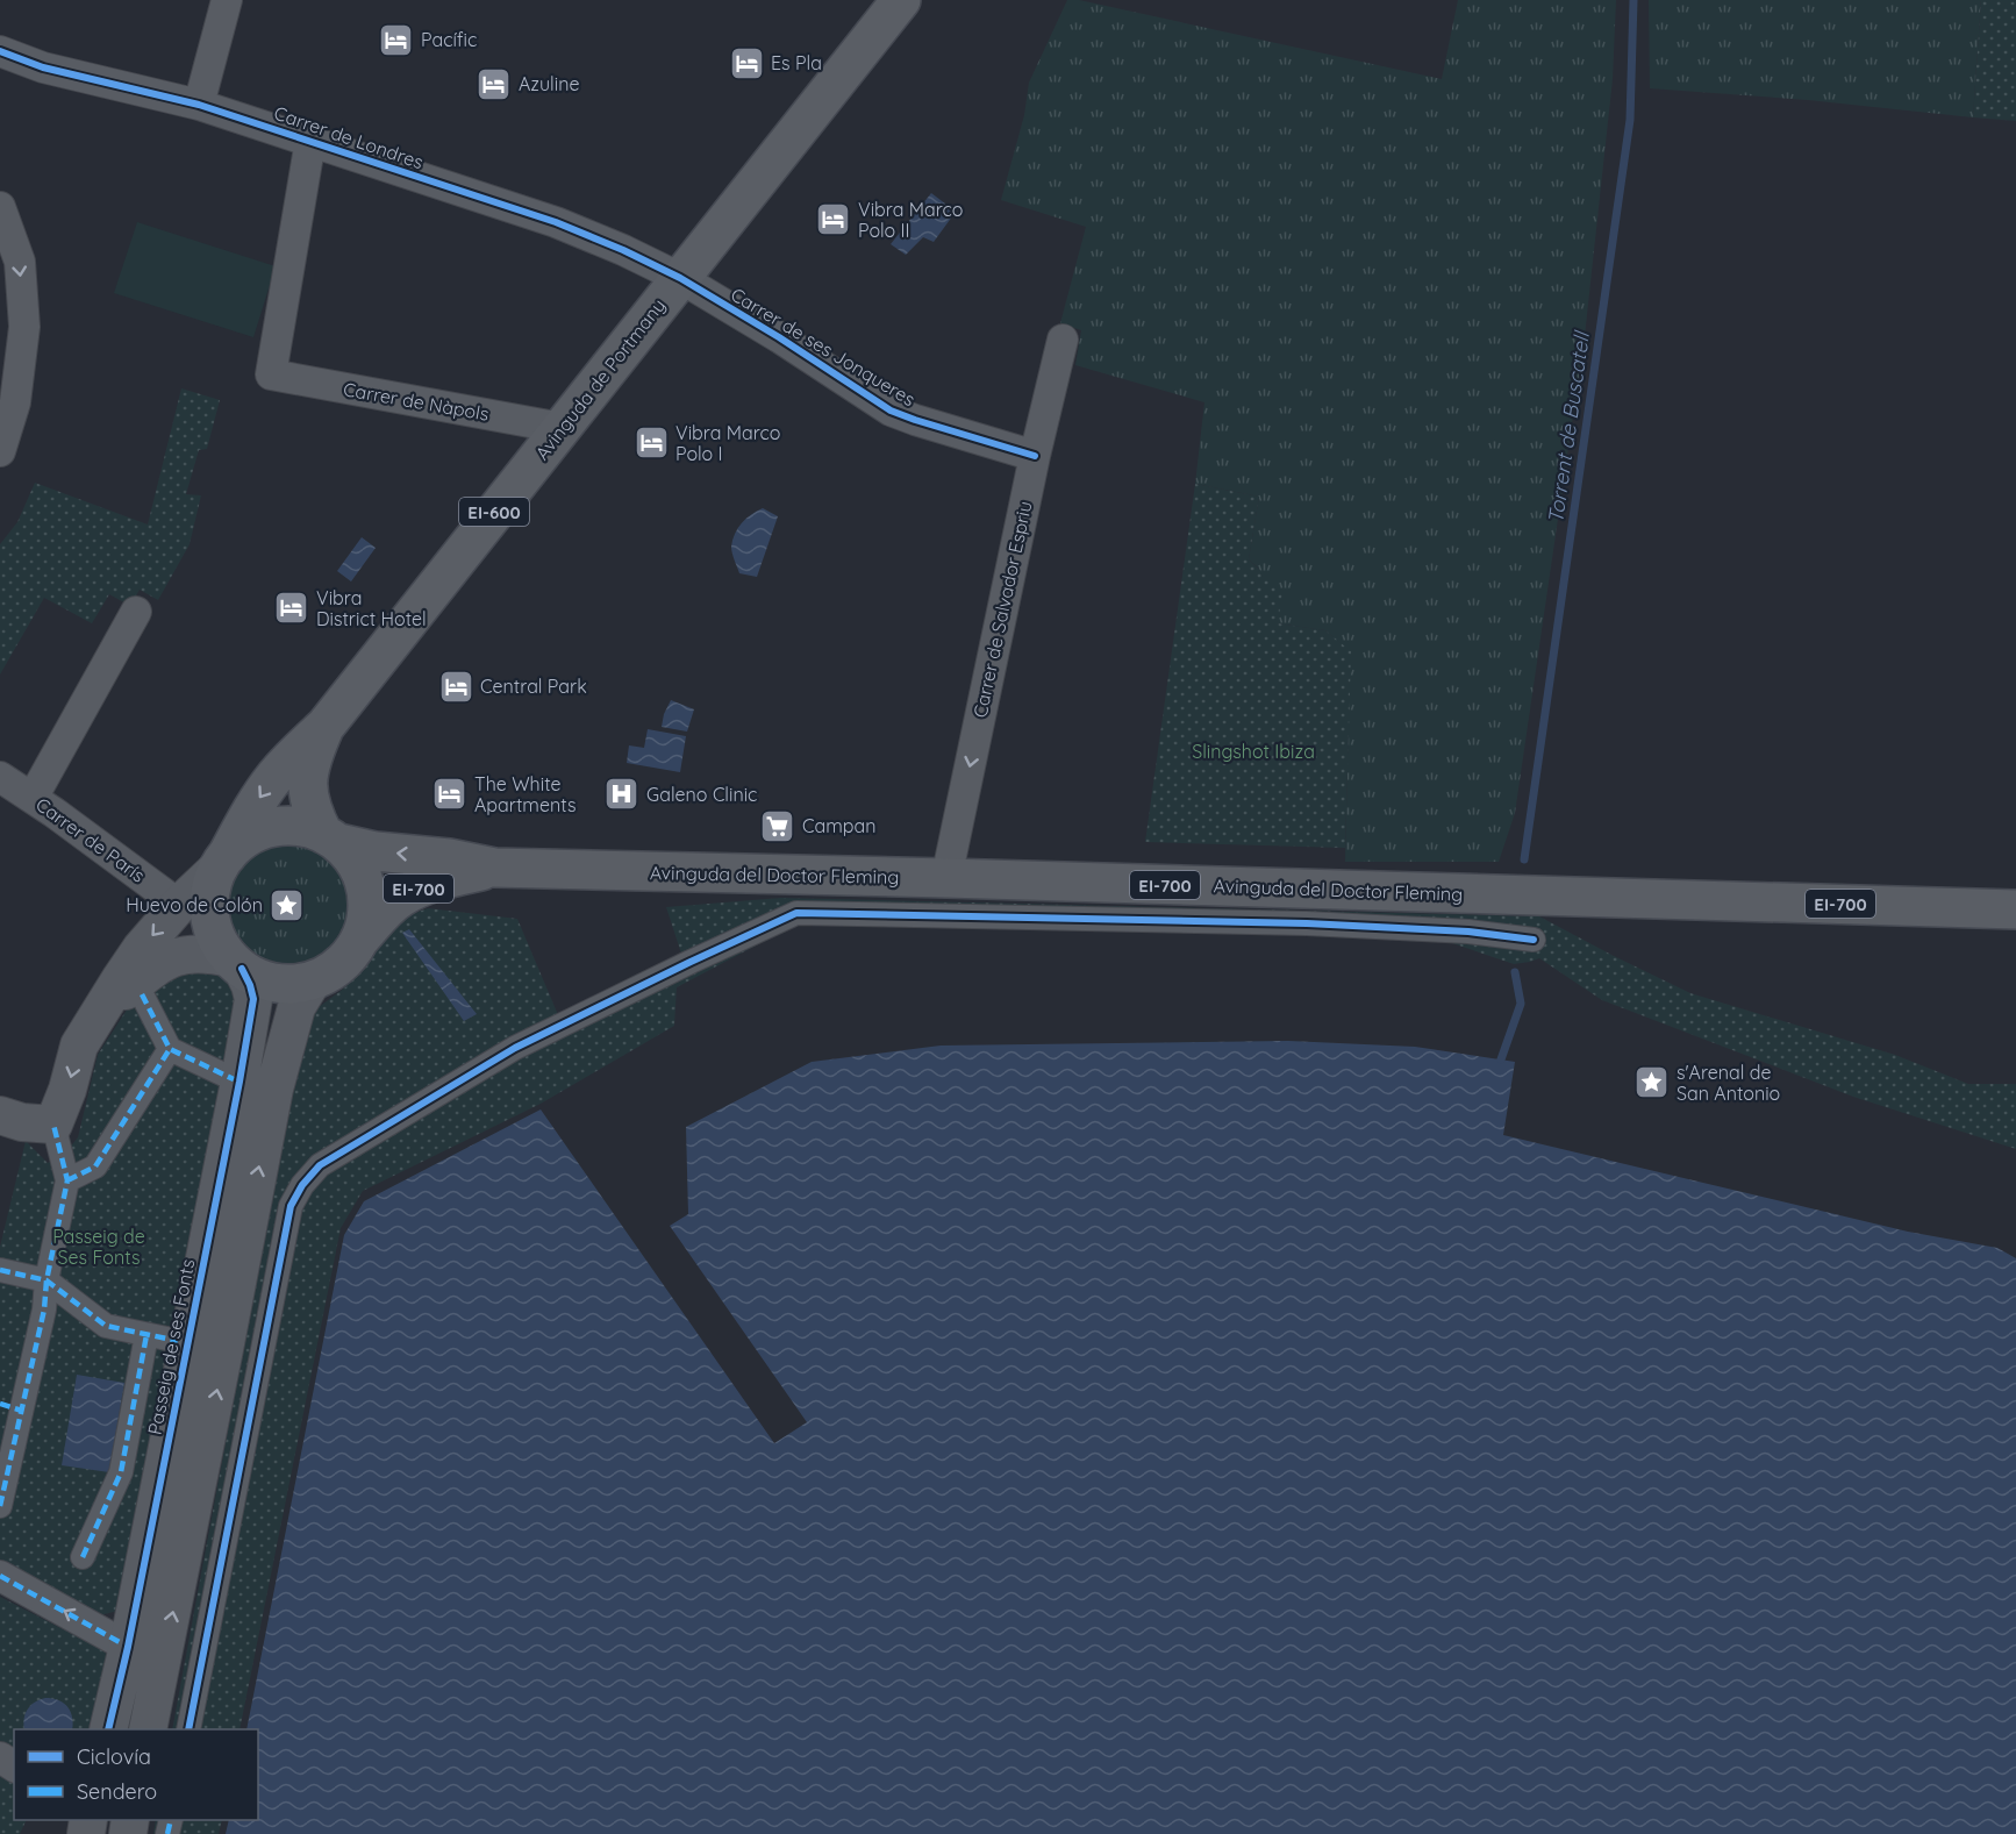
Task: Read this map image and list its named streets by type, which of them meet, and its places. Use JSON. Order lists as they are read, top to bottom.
{
  "streets": {
    "main road": [
      "Avinguda de Portmany",
      "EI-600",
      "Avinguda del Doctor Fleming",
      "EI-700"
    ],
    "street": [
      "Carrer de Londres",
      "Carrer de ses Jonqueres",
      "Carrer de Nàpols",
      "Carrer de Salvador Espriu",
      "Carrer de París",
      "Passeig de ses Fonts"
    ]
  },
  "crossings": [
    ["Carrer de Londres", "Carrer de ses Jonqueres"],
    ["Carrer de Londres", "Avinguda de Portmany"],
    ["Carrer de Londres", "Carrer de Nàpols"],
    ["Carrer de ses Jonqueres", "Avinguda de Portmany"],
    ["Carrer de ses Jonqueres", "Carrer de Salvador Espriu"],
    ["Avinguda de Portmany", "Carrer de Nàpols"],
    ["Avinguda de Portmany", "Avinguda del Doctor Fleming"],
    ["Avinguda de Portmany", "Passeig de ses Fonts"],
    ["Carrer de Salvador Espriu", "Avinguda del Doctor Fleming"],
    ["Avinguda del Doctor Fleming", "Passeig de ses Fonts"]
  ],
  "one_way": ["Carrer de Salvador Espriu"],
  "water": ["Torrent de Buscatell"],
  "parks": ["Slingshot Ibiza", "Passeig de Ses Fonts"],
  "places": {
    "hotel": [
      "Pacífic",
      "Es Pla",
      "Azuline",
      "Vibra Marco Polo II",
      "Vibra Marco Polo I",
      "Vibra District Hotel",
      "Central Park",
      "The White Apartments"
    ],
    "hospital": ["Galeno Clinic"],
    "supermarket": ["Campan"],
    "place": ["Huevo de Colón", "s'Arenal de San Antonio"]
  },
  "legend": ["Ciclovía", "Sendero"]
}
